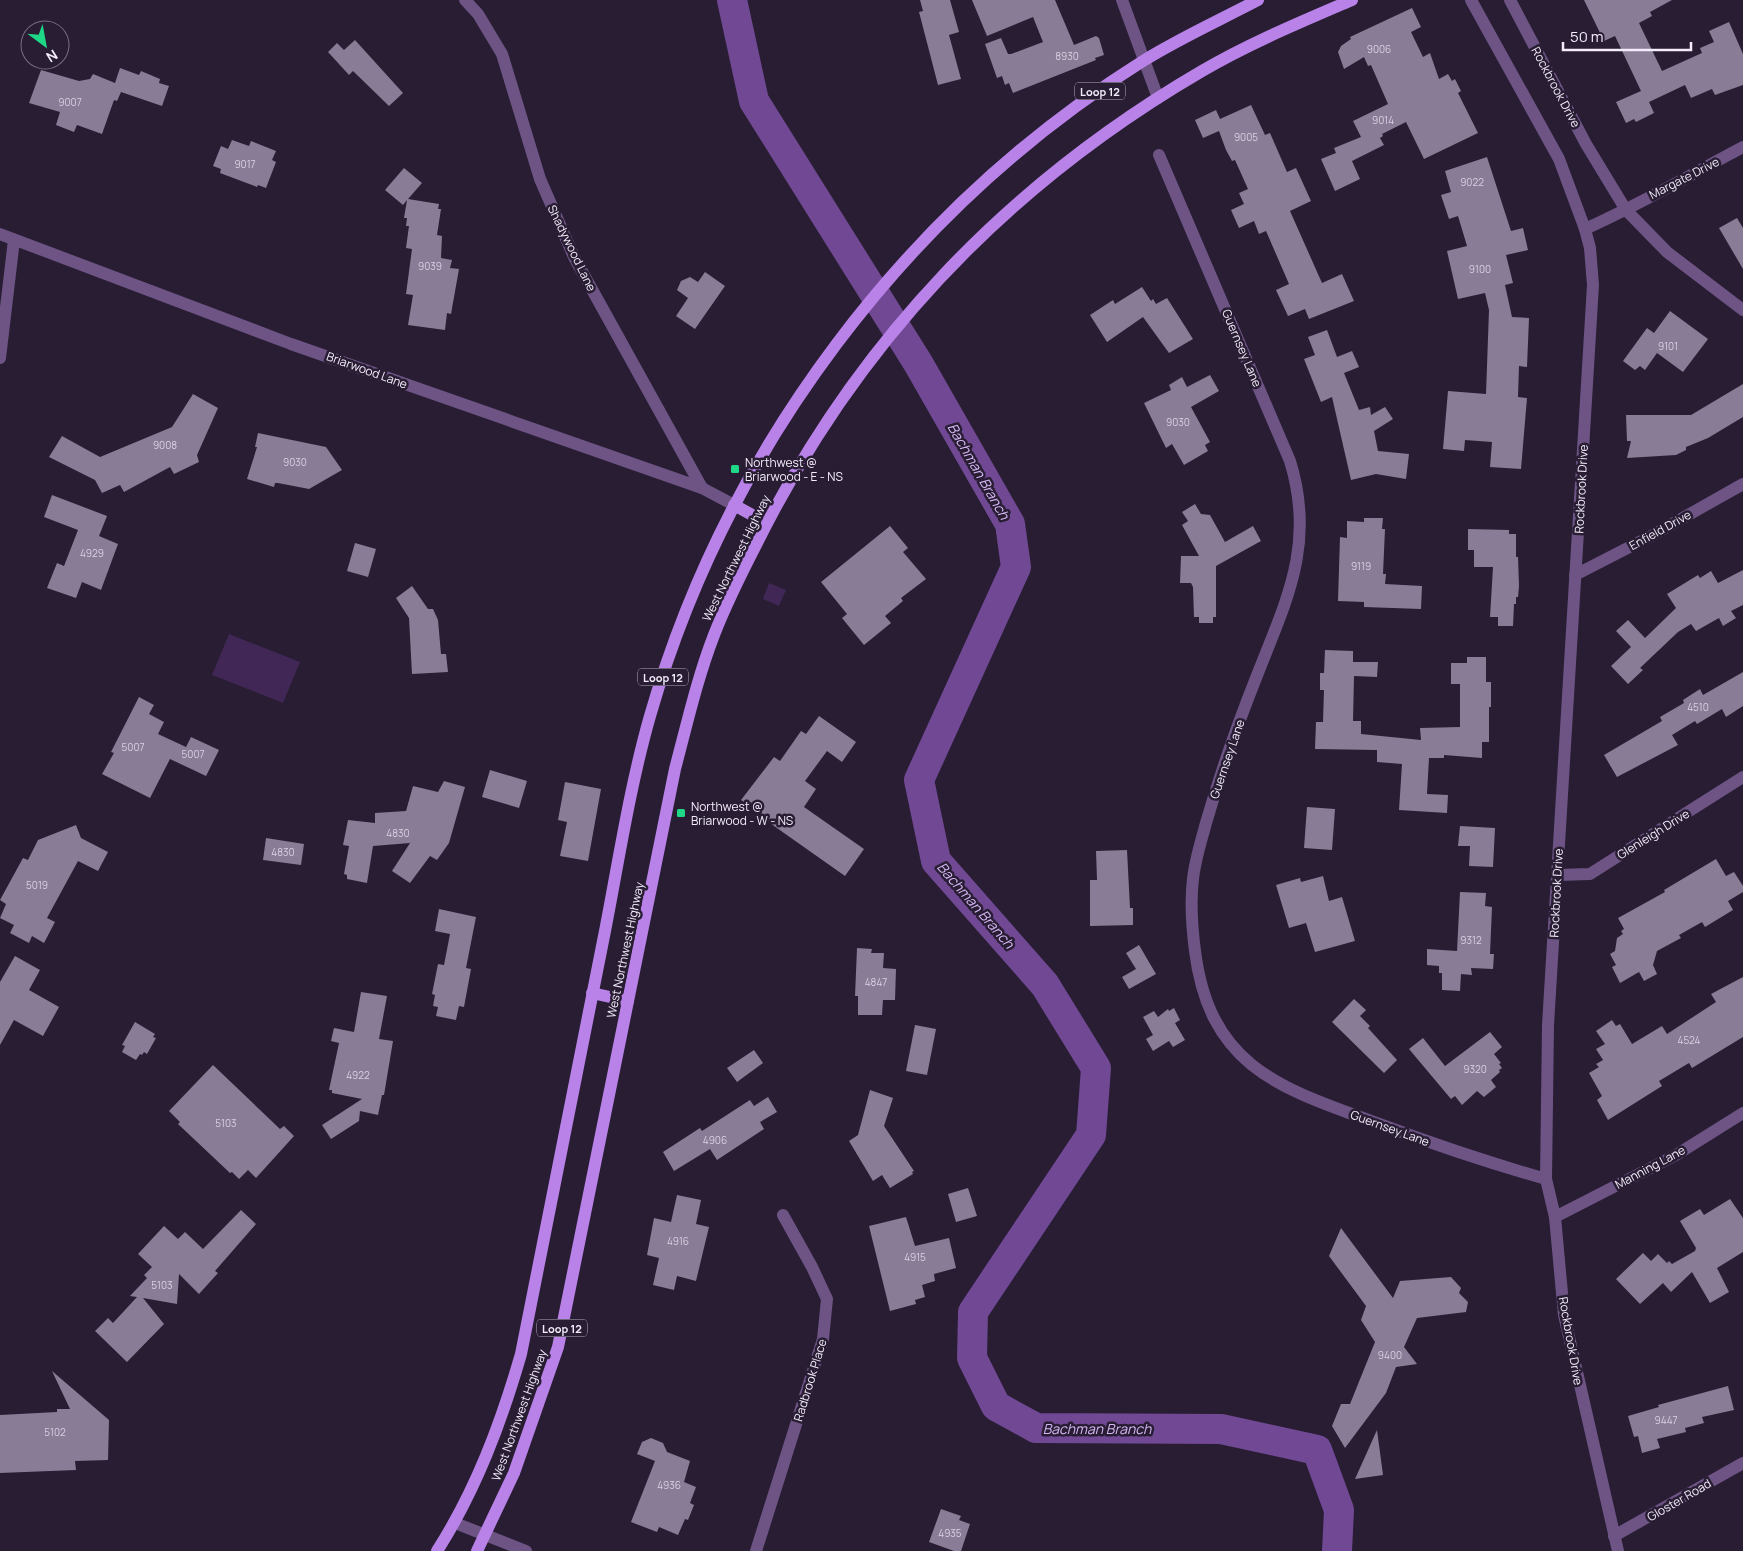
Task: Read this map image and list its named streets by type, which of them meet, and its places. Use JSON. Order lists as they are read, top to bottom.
{
  "streets": {
    "main road": ["Loop 12", "West Northwest Highway"],
    "street": [
      "Rockbrook Drive",
      "Margate Drive",
      "Shadywood Lane",
      "Guernsey Lane",
      "Briarwood Lane",
      "Enfield Drive",
      "Glenleigh Drive",
      "Manning Lane",
      "Radbrook Place",
      "Gloster Road"
    ]
  },
  "crossings": [
    ["Rockbrook Drive", "Margate Drive"],
    ["Rockbrook Drive", "Guernsey Lane"],
    ["Rockbrook Drive", "Enfield Drive"],
    ["Rockbrook Drive", "Glenleigh Drive"],
    ["Rockbrook Drive", "Manning Lane"],
    ["Rockbrook Drive", "Gloster Road"],
    ["Shadywood Lane", "Briarwood Lane"],
    ["Briarwood Lane", "West Northwest Highway"]
  ],
  "water": ["Bachman Branch"],
  "places": {
    "transit": ["Northwest @ Briarwood - E - NS", "Northwest @ Briarwood - W - NS"]
  },
  "house_numbers": [
    "9006",
    "8930",
    "9007",
    "9014",
    "9005",
    "9017",
    "9022",
    "9039",
    "9100",
    "9101",
    "9030",
    "9008",
    "9030",
    "4929",
    "9119",
    "4510",
    "5007",
    "5007",
    "4830",
    "4830",
    "5019",
    "9312",
    "4847",
    "4524",
    "9320",
    "4922",
    "5103",
    "4906",
    "4916",
    "4915",
    "5103",
    "9400",
    "9447",
    "5102",
    "4936",
    "4935"
  ],
  "scale_bar": "50 m",
  "north": "bottom right"
}
